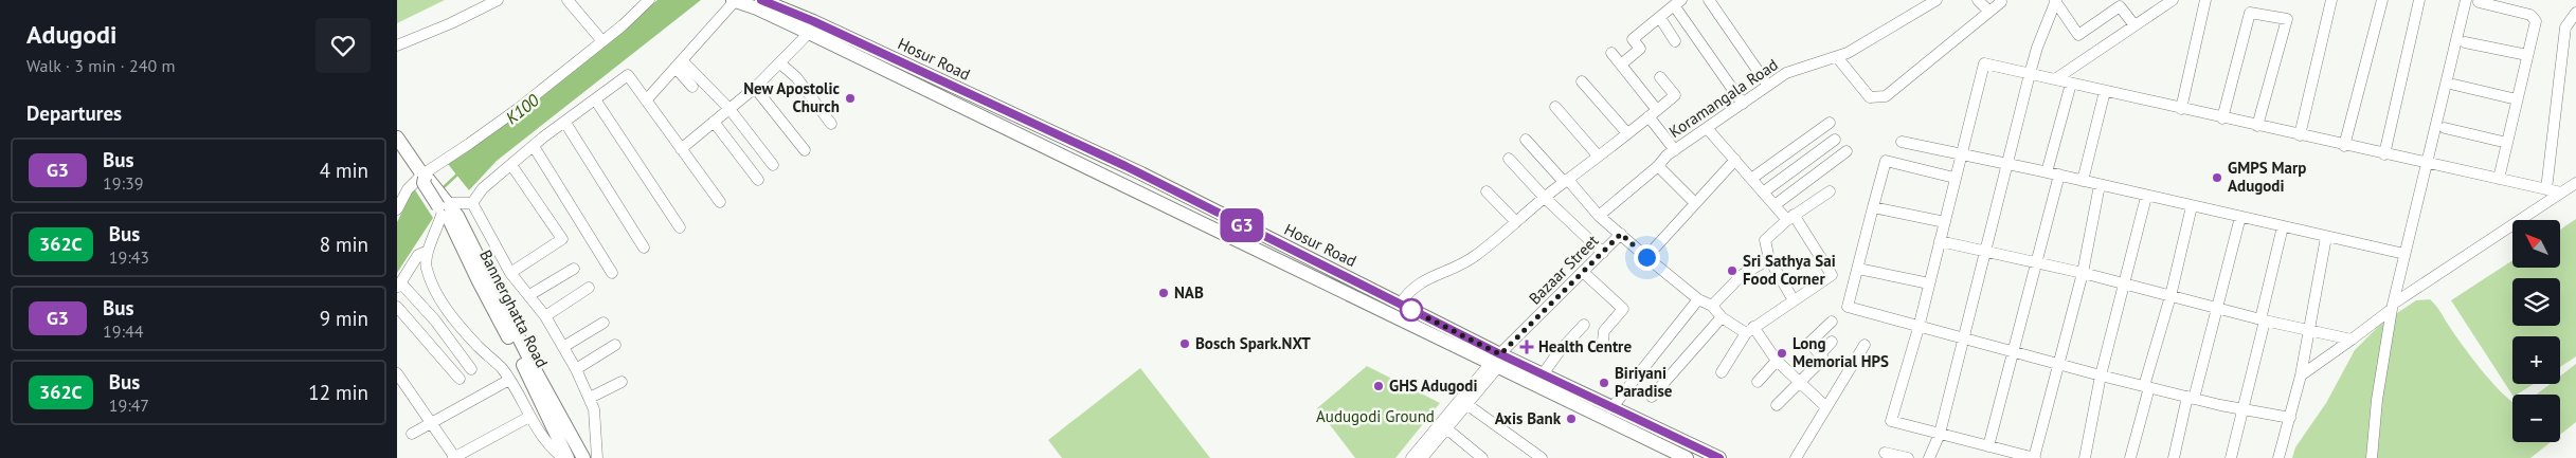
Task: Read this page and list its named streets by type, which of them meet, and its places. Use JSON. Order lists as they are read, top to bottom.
{
  "streets": {
    "main road": ["Hosur Road", "Bannerghatta Road"],
    "street": ["Koramangala Road", "Bazaar Street"]
  },
  "crossings": [
    ["Hosur Road", "Bazaar Street"]
  ],
  "water": ["K100"],
  "parks": ["Audugodi Ground"],
  "places": {
    "other": [
      "New Apostolic Church",
      "GMPS Marp Adugodi",
      "Sri Sathya Sai Food Corner",
      "NAB",
      "Bosch Spark.NXT",
      "Long Memorial HPS",
      "Biriyani Paradise",
      "GHS Adugodi",
      "Axis Bank"
    ],
    "health": ["Health Centre"]
  },
  "lines": ["bus line G3"],
  "north": "top left",
  "page": {
    "heading": [
      ["Adugodi", "Walk · 3 min · 240 m"],
      "Departures"
    ],
    "on_map": "G3",
    "list": [
      {
        "mark": "G3",
        "name": "Bus",
        "note": "19:39",
        "value": "4 min"
      },
      {
        "mark": "362C",
        "name": "Bus",
        "note": "19:43",
        "value": "8 min"
      },
      {
        "mark": "G3",
        "name": "Bus",
        "note": "19:44",
        "value": "9 min"
      },
      {
        "mark": "362C",
        "name": "Bus",
        "note": "19:47",
        "value": "12 min"
      }
    ],
    "map_buttons": ["+", "−"]
  }
}
